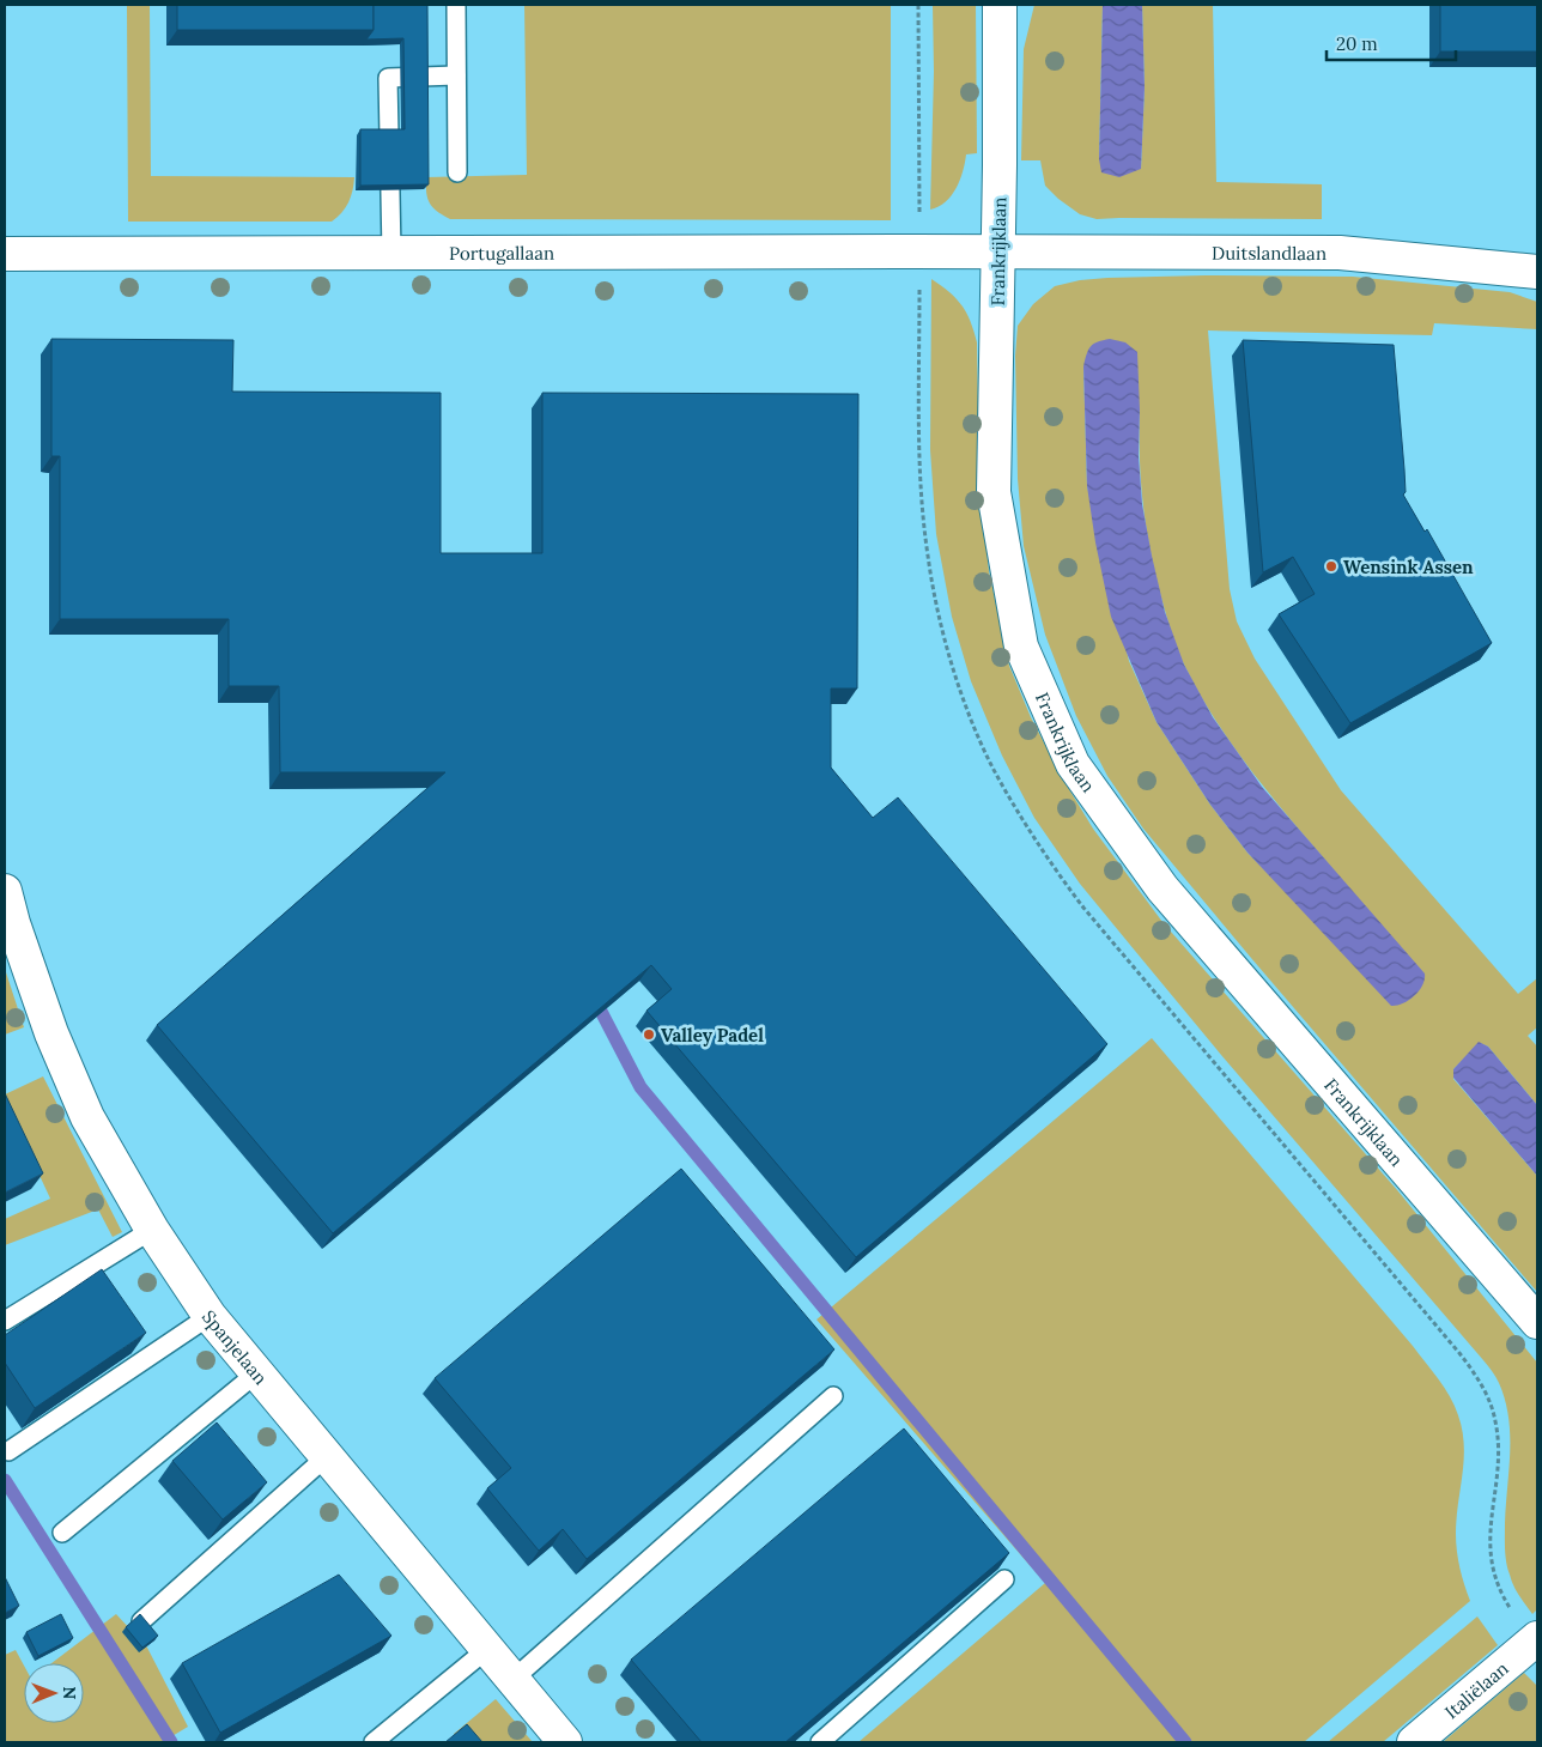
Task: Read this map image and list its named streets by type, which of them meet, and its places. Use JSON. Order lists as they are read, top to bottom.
{
  "streets": {
    "street": [
      "Frankrijklaan",
      "Duitslandlaan",
      "Portugallaan",
      "Spanjelaan",
      "Italiëlaan"
    ]
  },
  "crossings": [
    ["Frankrijklaan", "Duitslandlaan"],
    ["Frankrijklaan", "Portugallaan"],
    ["Duitslandlaan", "Portugallaan"]
  ],
  "places": ["Wensink Assen", "Valley Padel"],
  "scale_bar": "20 m",
  "north": "right"
}
